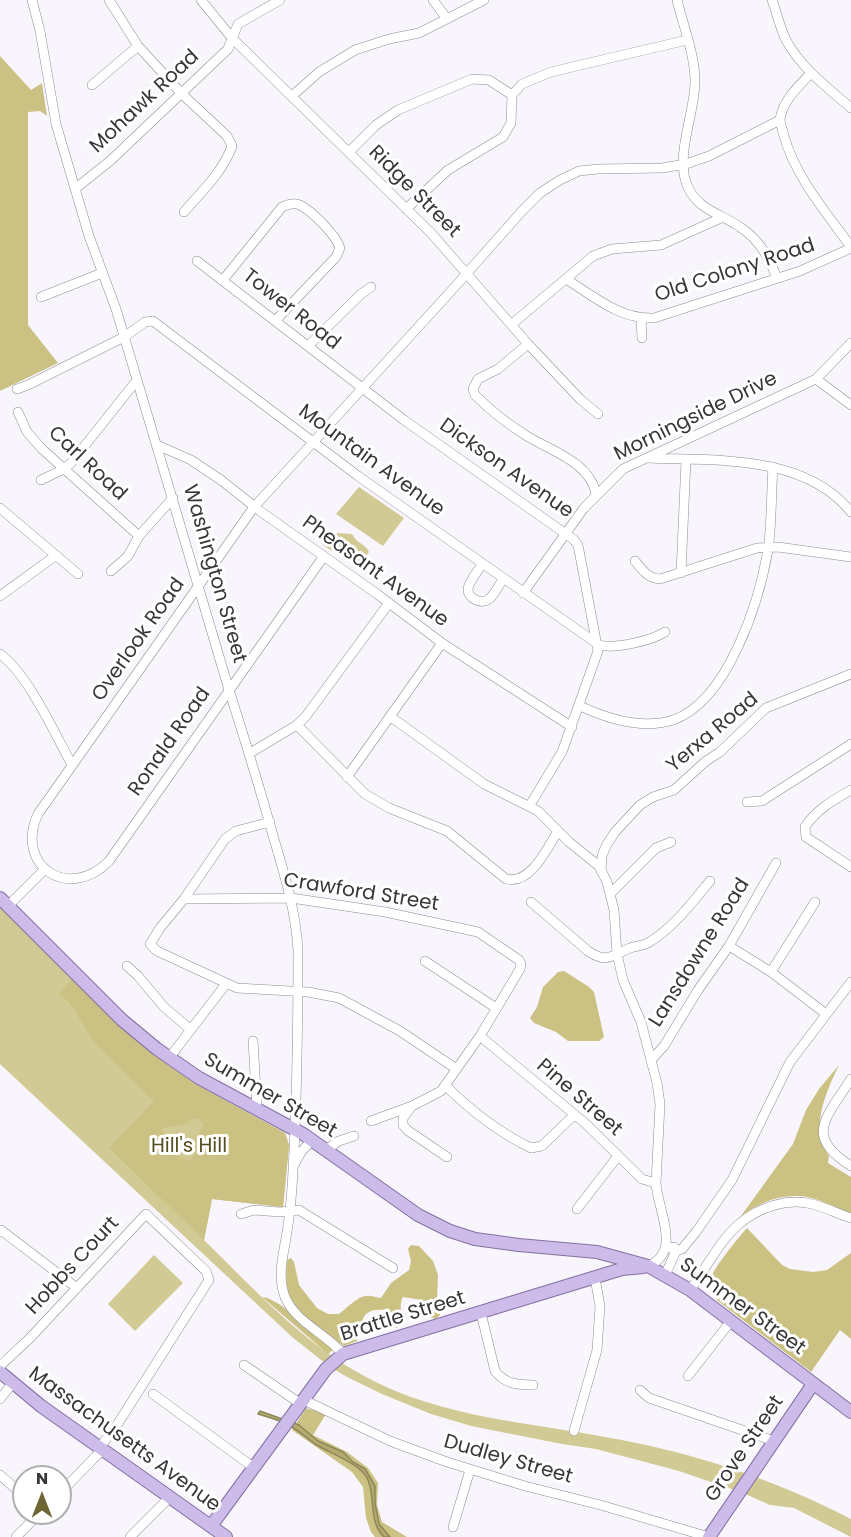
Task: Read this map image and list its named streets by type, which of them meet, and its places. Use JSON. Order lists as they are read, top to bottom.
{
  "streets": {
    "main road": [
      "Summer Street",
      "Brattle Street",
      "Massachusetts Avenue",
      "Grove Street"
    ],
    "street": [
      "Mohawk Road",
      "Ridge Street",
      "Old Colony Road",
      "Tower Road",
      "Morningside Drive",
      "Mountain Avenue",
      "Carl Road",
      "Dickson Avenue",
      "Pheasant Avenue",
      "Washington Street",
      "Overlook Road",
      "Yerxa Road",
      "Ronald Road",
      "Crawford Street",
      "Lansdowne Road",
      "Pine Street",
      "Hobbs Court",
      "Dudley Street"
    ]
  },
  "crossings": [
    ["Mohawk Road", "Ridge Street"],
    ["Mohawk Road", "Washington Street"],
    ["Ridge Street", "Overlook Road"],
    ["Tower Road", "Dickson Avenue"],
    ["Tower Road", "Overlook Road"],
    ["Morningside Drive", "Mountain Avenue"],
    ["Morningside Drive", "Dickson Avenue"],
    ["Mountain Avenue", "Dickson Avenue"],
    ["Mountain Avenue", "Washington Street"],
    ["Mountain Avenue", "Overlook Road"],
    ["Dickson Avenue", "Pheasant Avenue"],
    ["Dickson Avenue", "Overlook Road"],
    ["Pheasant Avenue", "Washington Street"],
    ["Pheasant Avenue", "Overlook Road"],
    ["Pheasant Avenue", "Ronald Road"],
    ["Washington Street", "Overlook Road"],
    ["Washington Street", "Ronald Road"],
    ["Washington Street", "Crawford Street"],
    ["Washington Street", "Summer Street"],
    ["Washington Street", "Brattle Street"],
    ["Overlook Road", "Ronald Road"],
    ["Summer Street", "Brattle Street"],
    ["Summer Street", "Grove Street"],
    ["Hobbs Court", "Massachusetts Avenue"],
    ["Brattle Street", "Massachusetts Avenue"],
    ["Brattle Street", "Dudley Street"],
    ["Grove Street", "Dudley Street"]
  ],
  "parks": ["Hill's Hill"],
  "north": "top"
}
